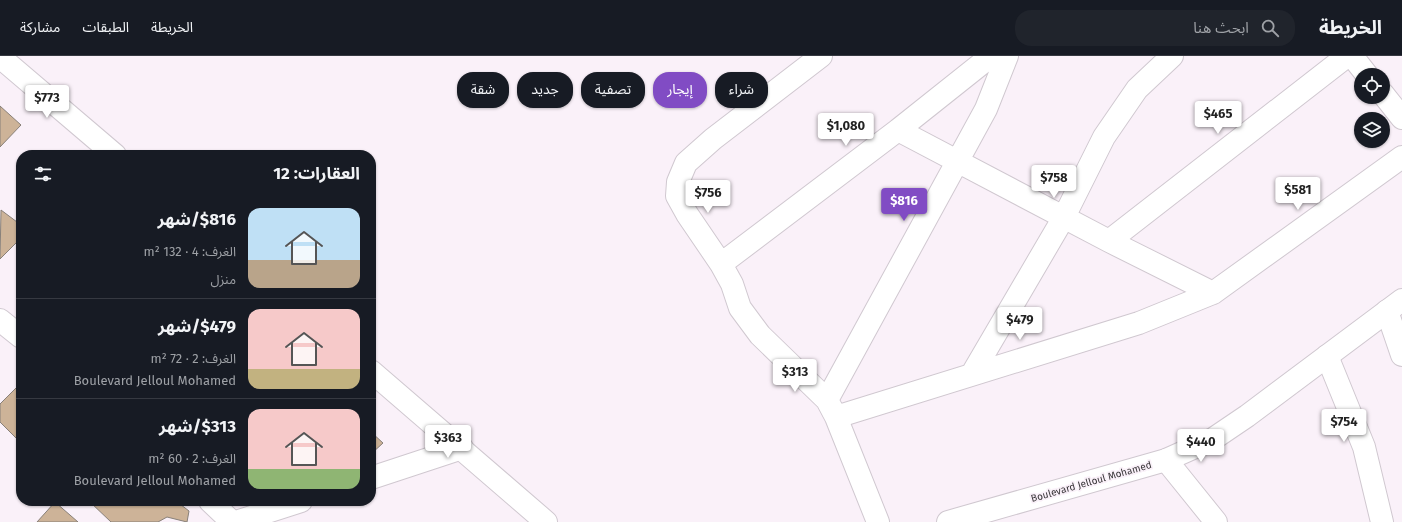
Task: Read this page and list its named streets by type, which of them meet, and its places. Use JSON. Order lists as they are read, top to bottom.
{
  "streets": {
    "street": ["Boulevard Jelloul Mohamed"]
  },
  "page": {
    "header": "الخريطة",
    "search": "ابحث هنا",
    "nav": ["الخريطة", "الطبقات", "مشاركة"],
    "chip": [
      "شراء",
      "إيجار",
      "تصفية",
      "جديد",
      "شقة"
    ],
    "price": [
      "$773",
      "$465",
      "$1,080",
      "$758",
      "$581",
      "$756",
      "$816",
      "$479",
      "$313",
      "$754",
      "$363",
      "$440"
    ],
    "heading": "العقارات: 12",
    "list": [
      {
        "name": "$816/شهر",
        "note": "الغرف: 4 · 132 m² · منزل"
      },
      {
        "name": "$479/شهر",
        "note": "الغرف: 2 · 72 m² · Boulevard Jelloul Mohamed"
      },
      {
        "name": "$313/شهر",
        "note": "الغرف: 2 · 60 m² · Boulevard Jelloul Mohamed"
      }
    ]
  }
}
